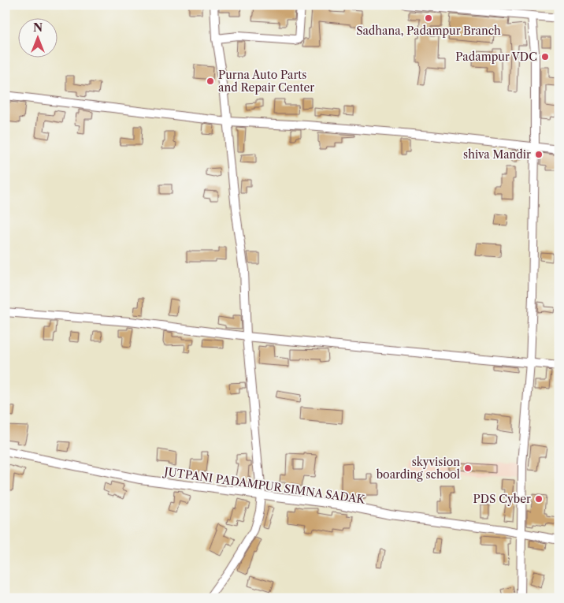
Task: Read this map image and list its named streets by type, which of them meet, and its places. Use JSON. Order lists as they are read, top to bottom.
{
  "streets": {
    "street": ["JUTPANI PADAMPUR SIMNA SADAK"]
  },
  "places": [
    "Sadhana, Padampur Branch",
    "Padampur VDC",
    "Purna Auto Parts and Repair Center",
    "shiva Mandir",
    "skyvision boarding school",
    "PDS Cyber"
  ],
  "north": "top"
}
